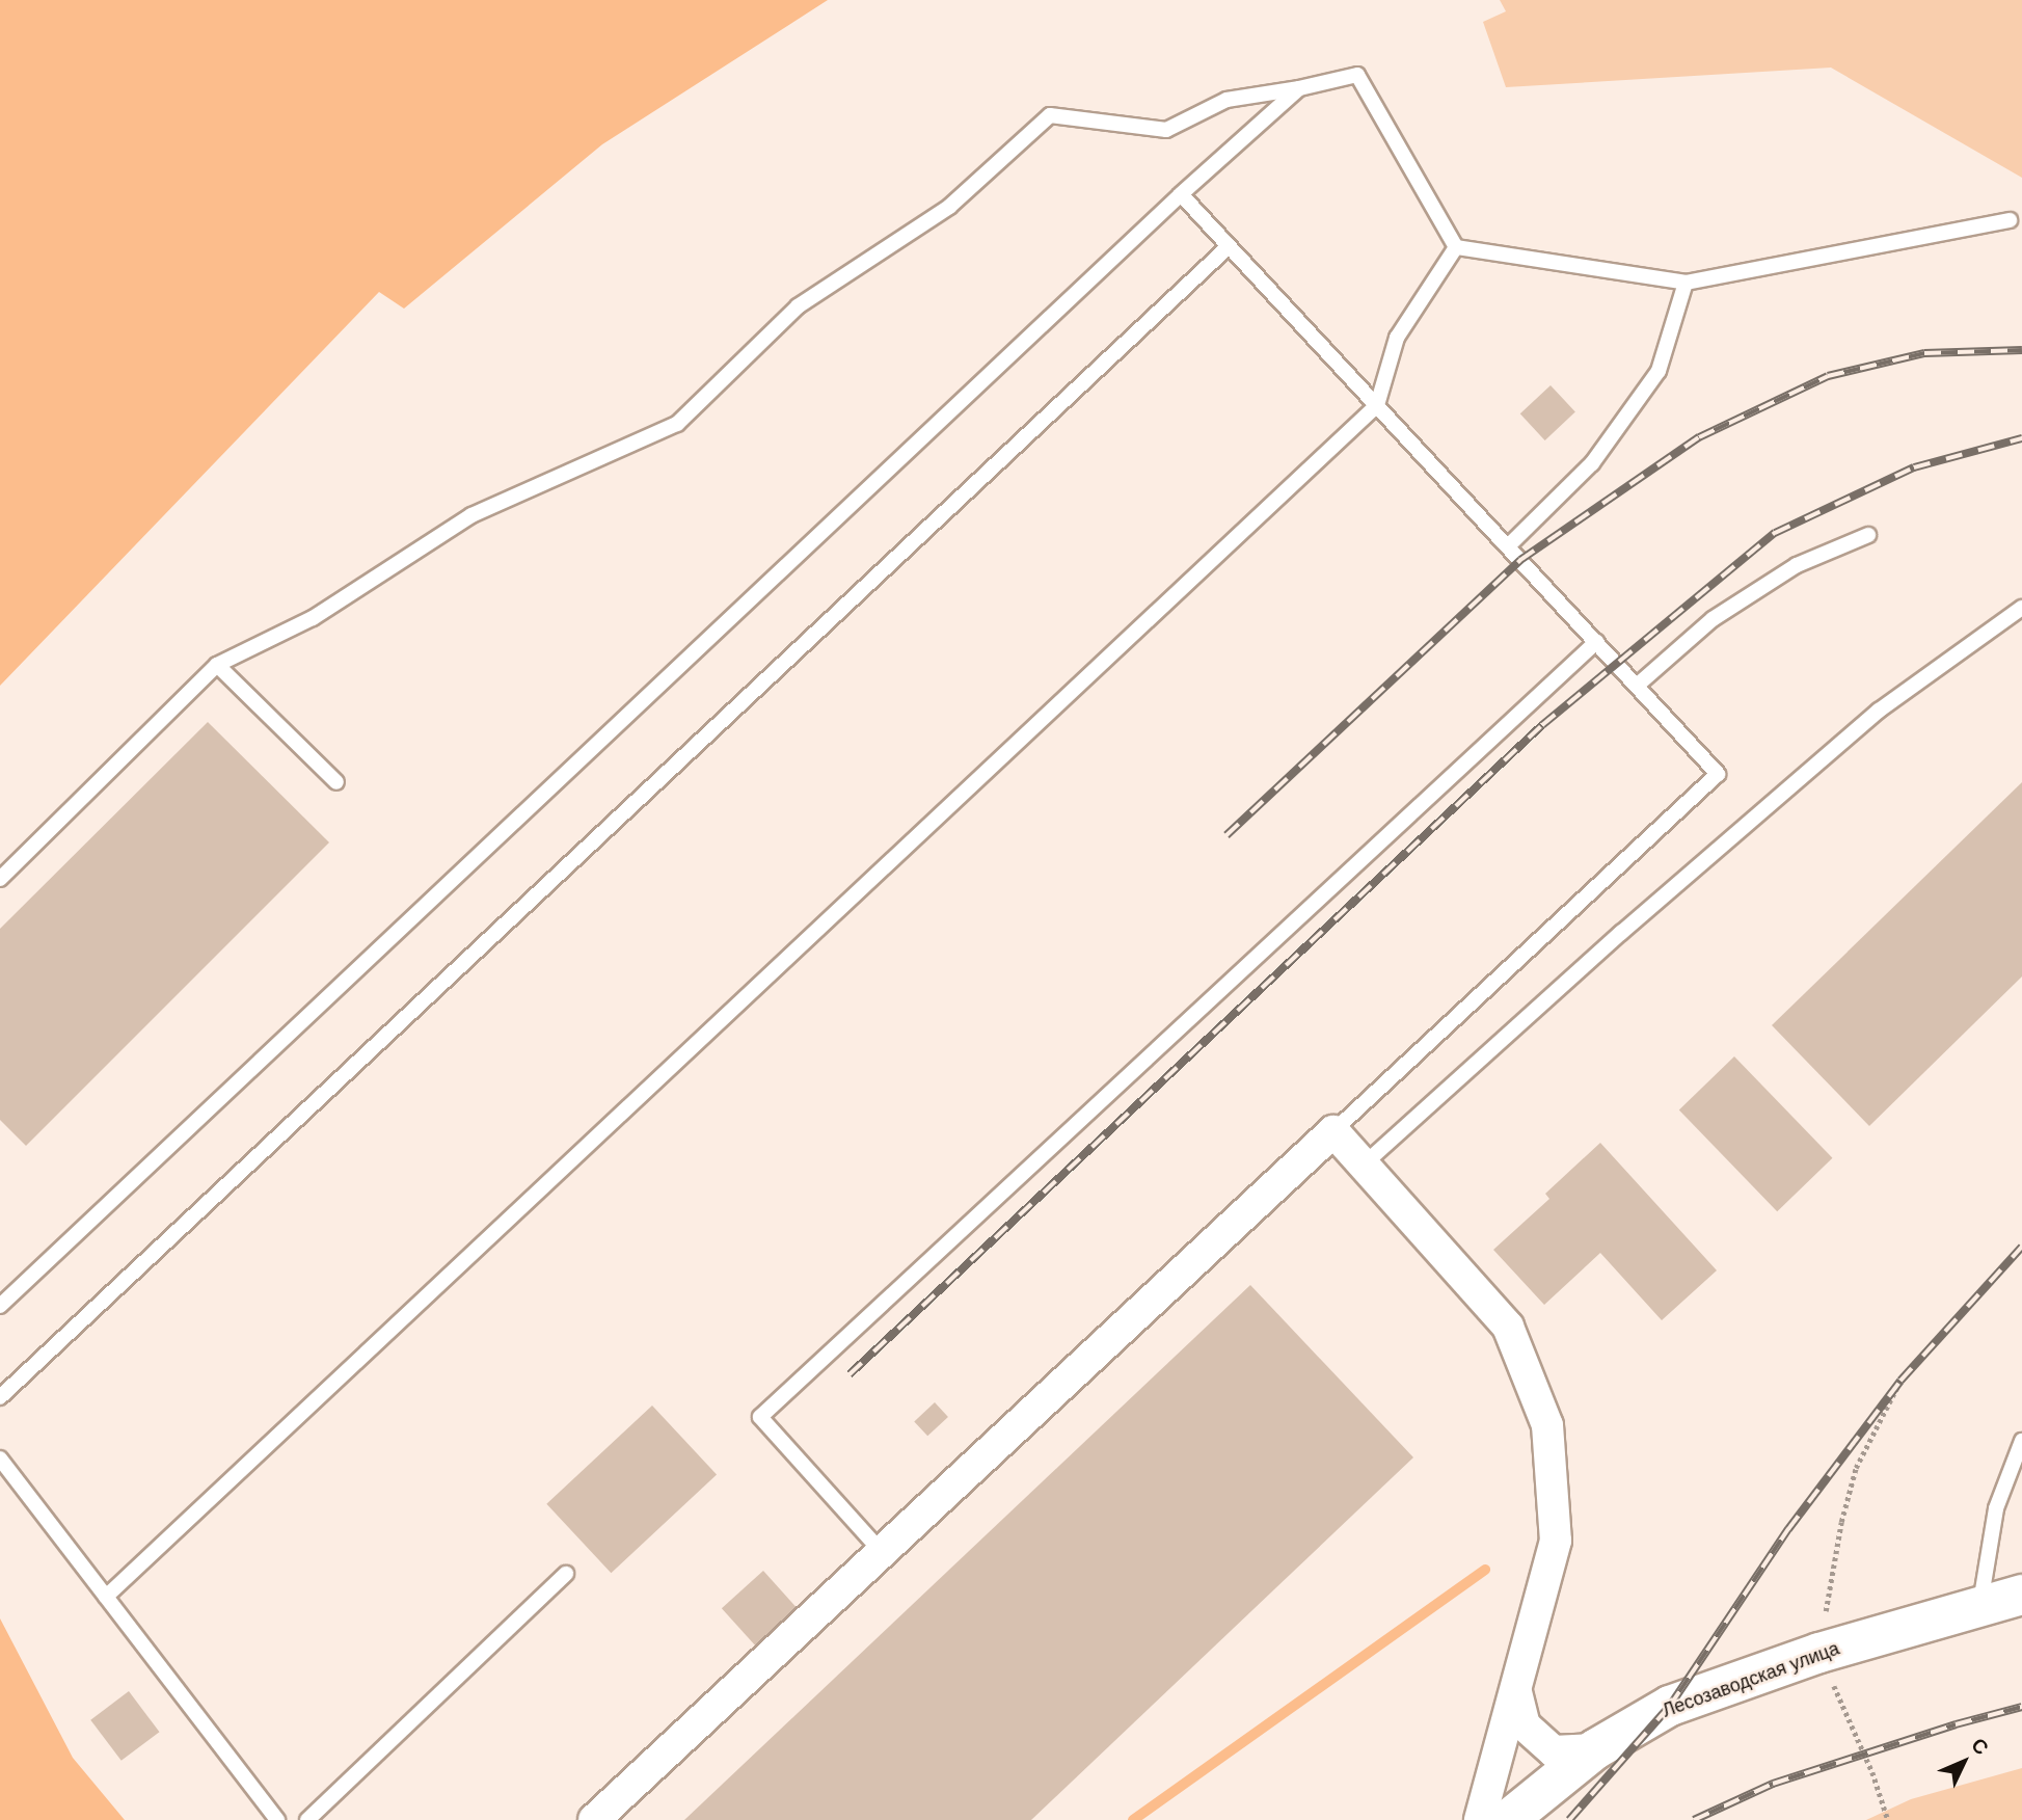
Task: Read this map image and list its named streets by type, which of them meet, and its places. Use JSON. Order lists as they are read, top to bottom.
{
  "streets": {
    "main road": ["Лесозаводская улица"]
  },
  "north": "top right"
}
